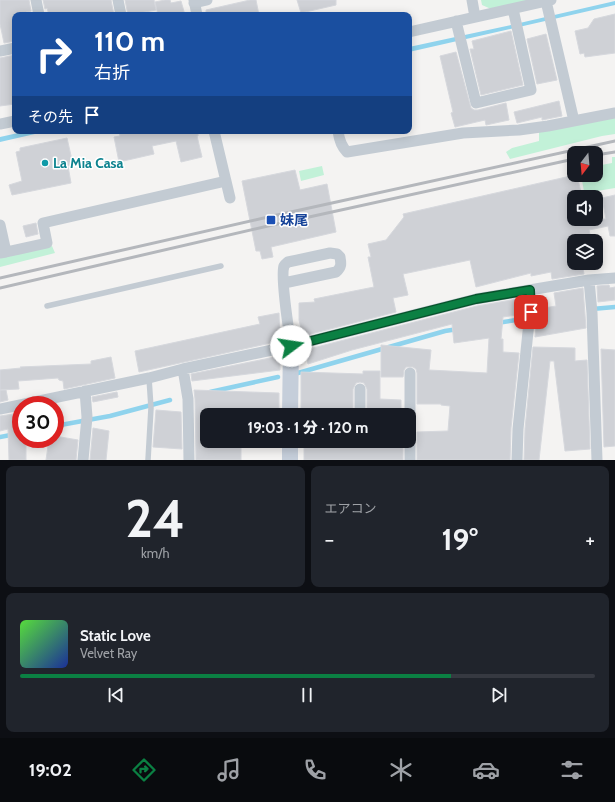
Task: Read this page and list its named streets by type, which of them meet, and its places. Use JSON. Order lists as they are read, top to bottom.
{
  "places": {
    "other": ["La Mia Casa"],
    "transit": ["妹尾"]
  },
  "north": "bottom",
  "page": {
    "turn": ["110 m", "右折"],
    "then": "その先",
    "limit": "30",
    "trip": "19:03 · 1 分 · 120 m",
    "tile": [
      ["24", "km/h"],
      "エアコン"
    ],
    "heat": ["−", "19°", "+"],
    "song": ["Static Love", "Velvet Ray"],
    "tabs": "19:02"
  }
}
